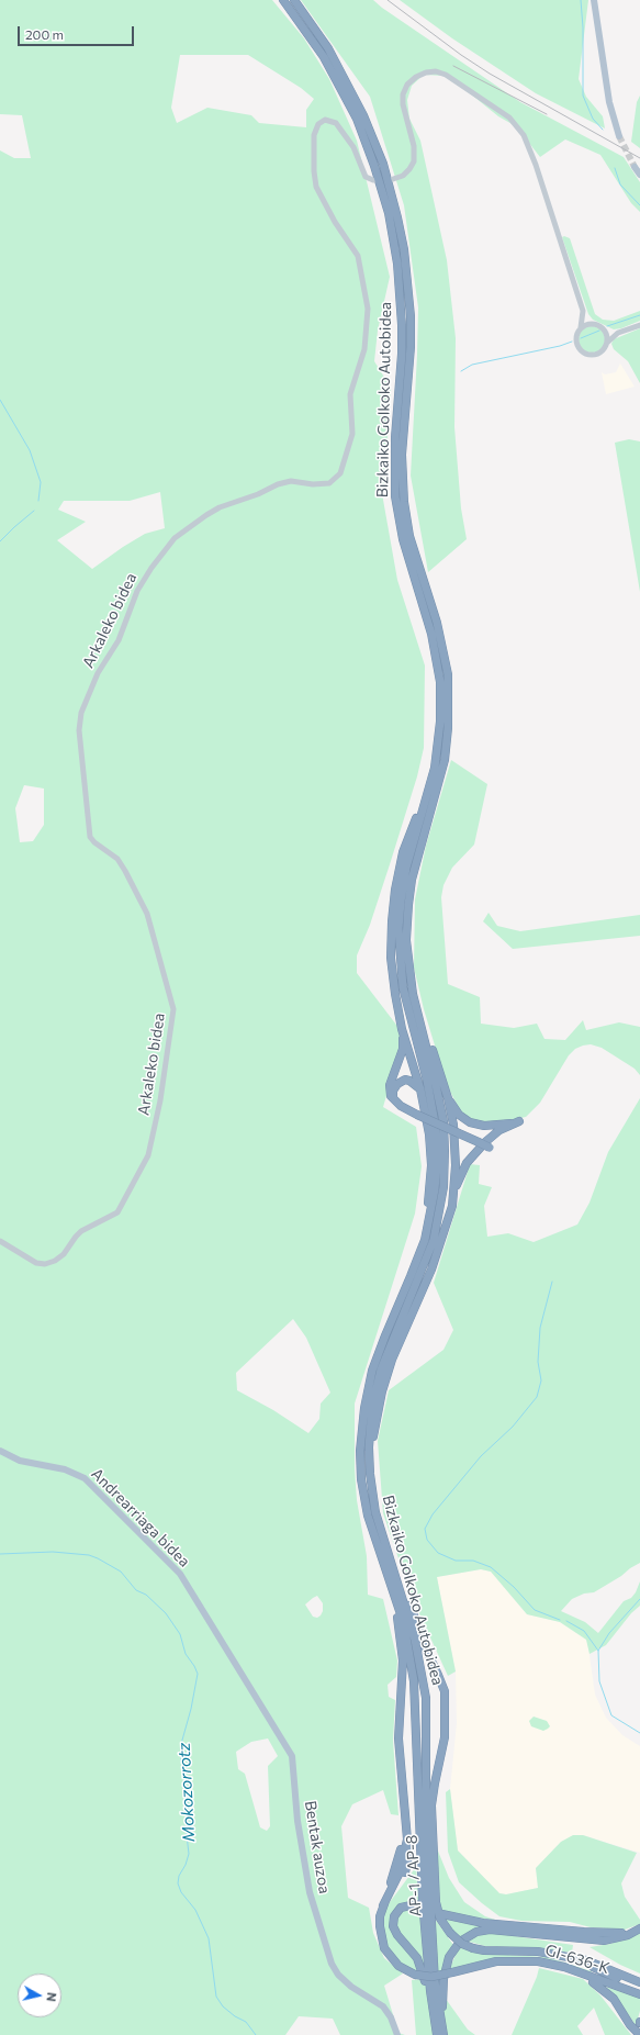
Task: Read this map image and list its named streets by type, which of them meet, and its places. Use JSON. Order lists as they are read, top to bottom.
{
  "streets": {
    "highway": ["Bizkaiko Golkoko Autobidea", "AP-1 / AP-8", "GI-636-K"],
    "main road": ["Andrearriaga bidea", "Bentak auzoa"],
    "street": ["Arkaleko bidea"]
  },
  "crossings": [
    ["Bizkaiko Golkoko Autobidea", "AP-1 / AP-8"],
    ["Bizkaiko Golkoko Autobidea", "GI-636-K"],
    ["Andrearriaga bidea", "Bentak auzoa"]
  ],
  "water": ["Mokozorrotz"],
  "scale_bar": "200 m",
  "north": "right"
}
